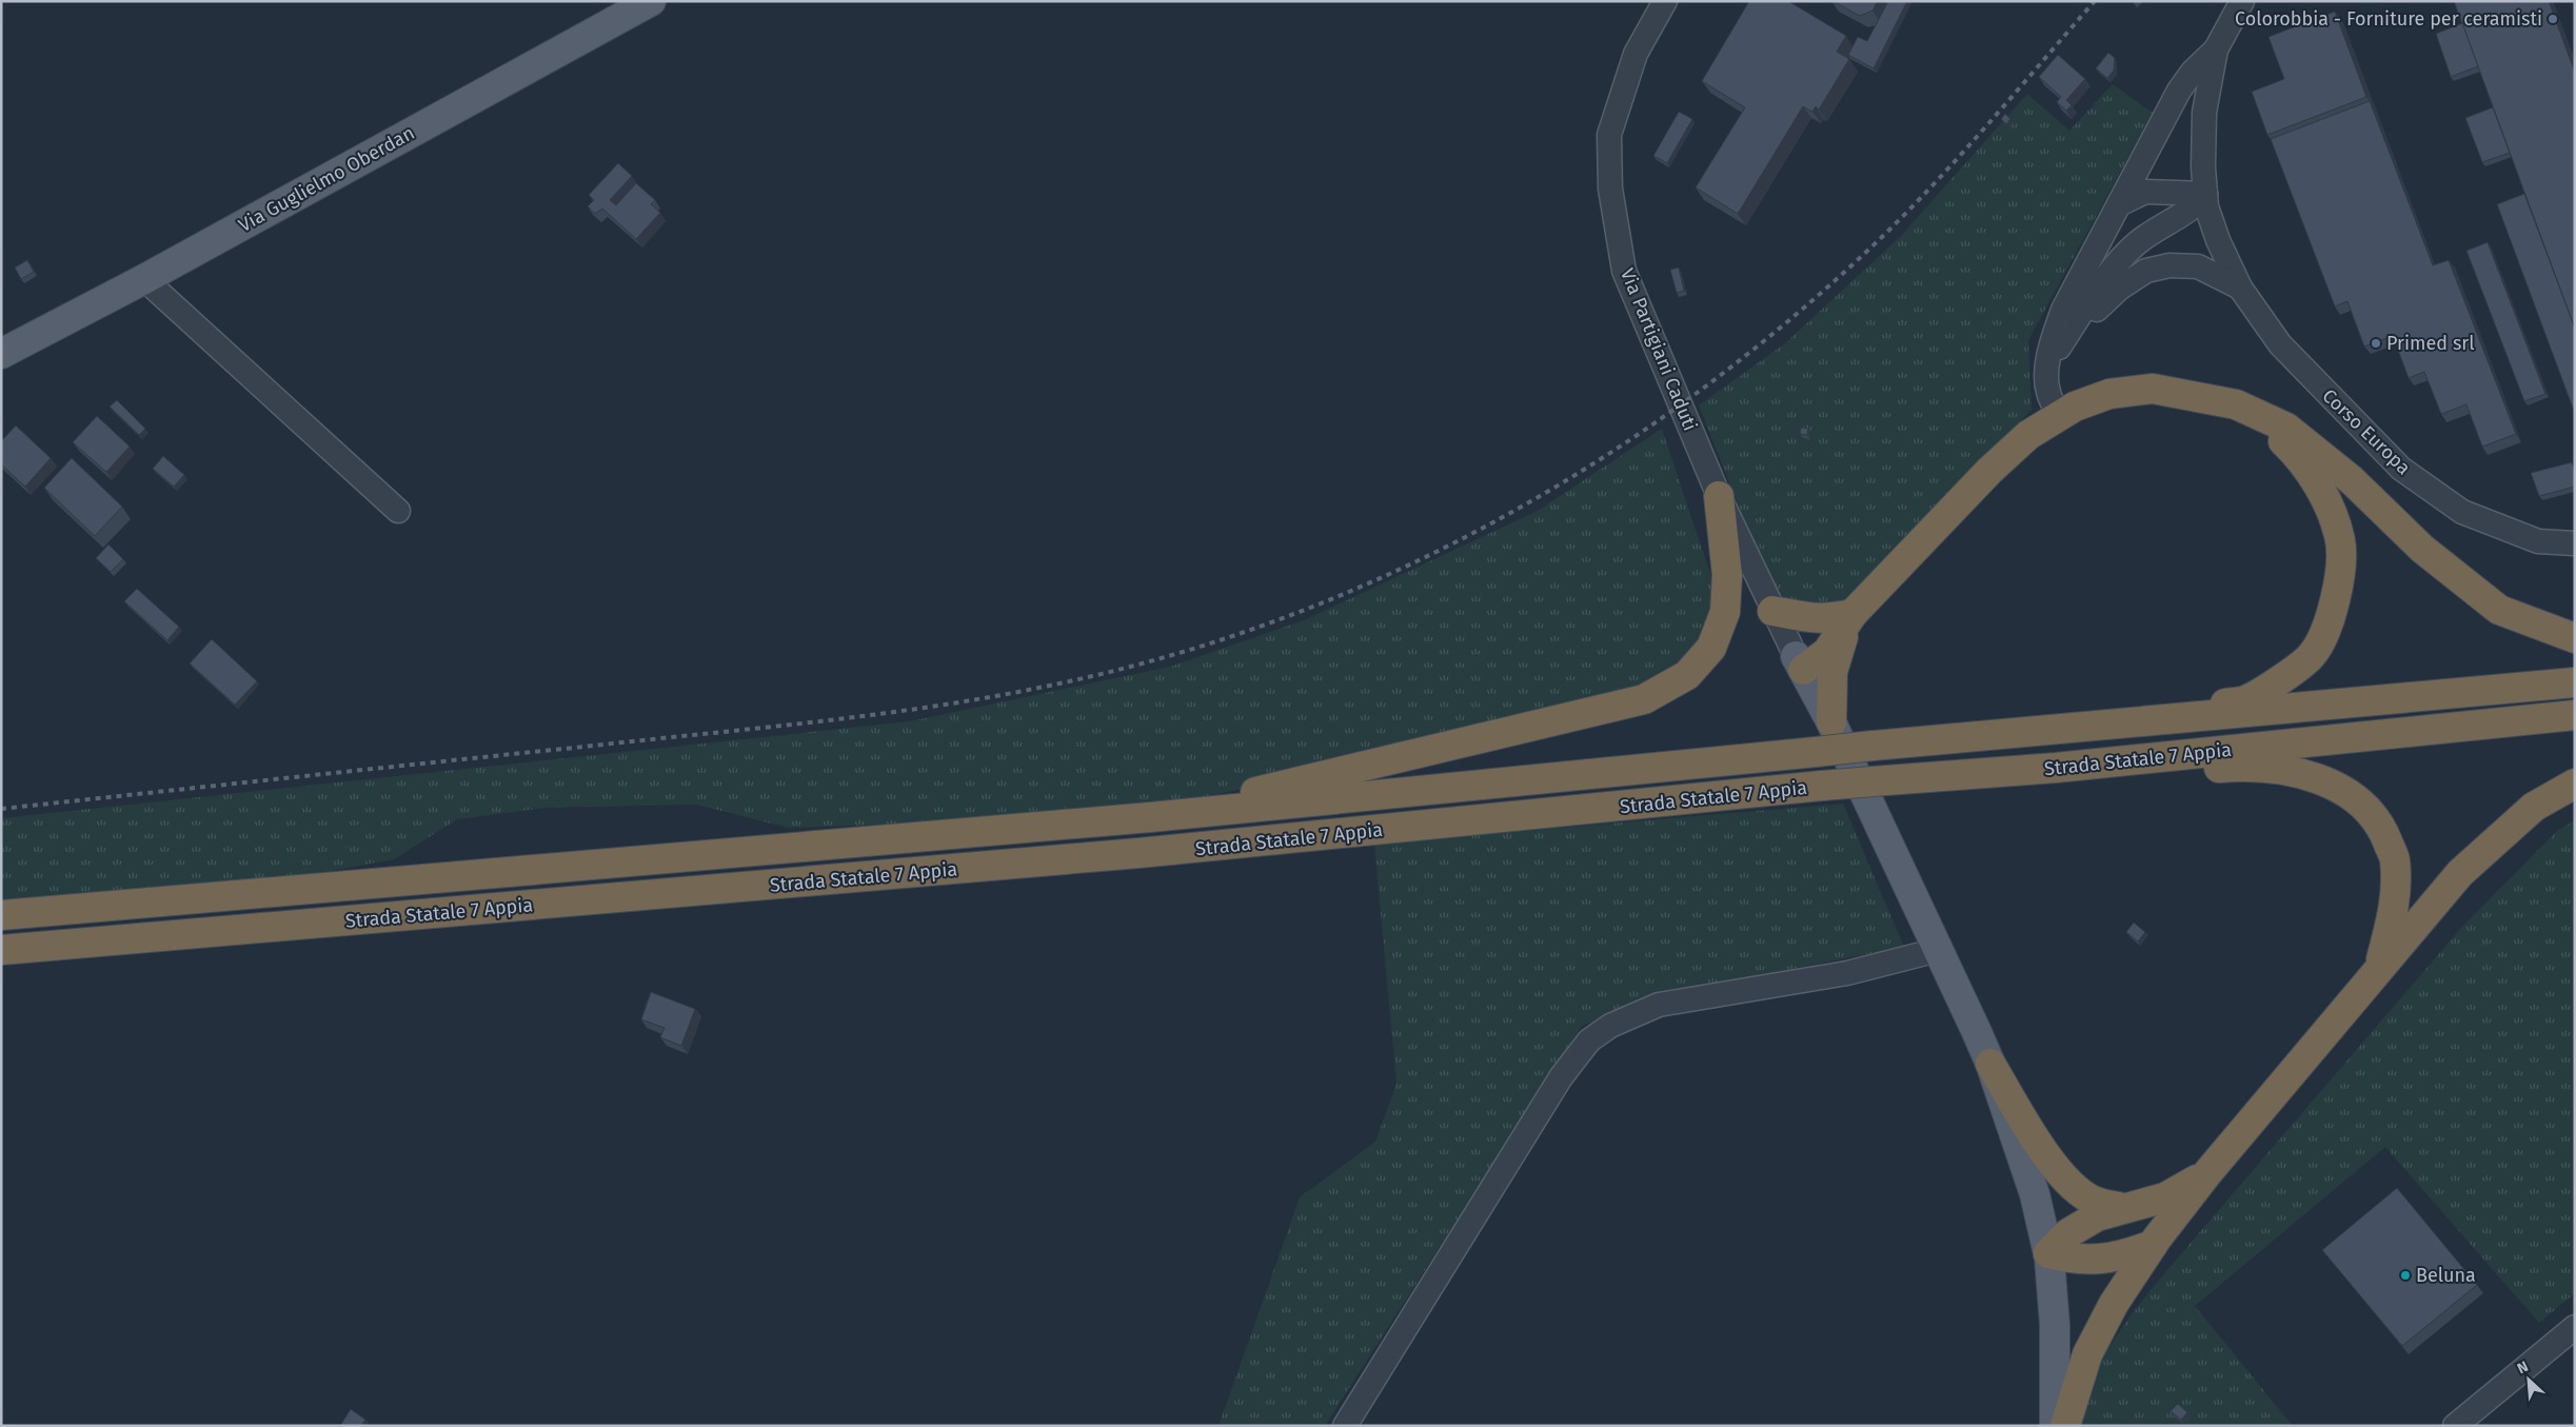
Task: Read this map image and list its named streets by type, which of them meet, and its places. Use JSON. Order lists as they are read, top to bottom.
{
  "streets": {
    "highway": ["Strada Statale 7 Appia"],
    "main road": ["Via Guglielmo Oberdan"],
    "street": ["Via Partigiani Caduti", "Corso Europa"]
  },
  "places": ["Colorobbia - Forniture per ceramisti", "Primed srl", "Beluna"],
  "north": "top left"
}
